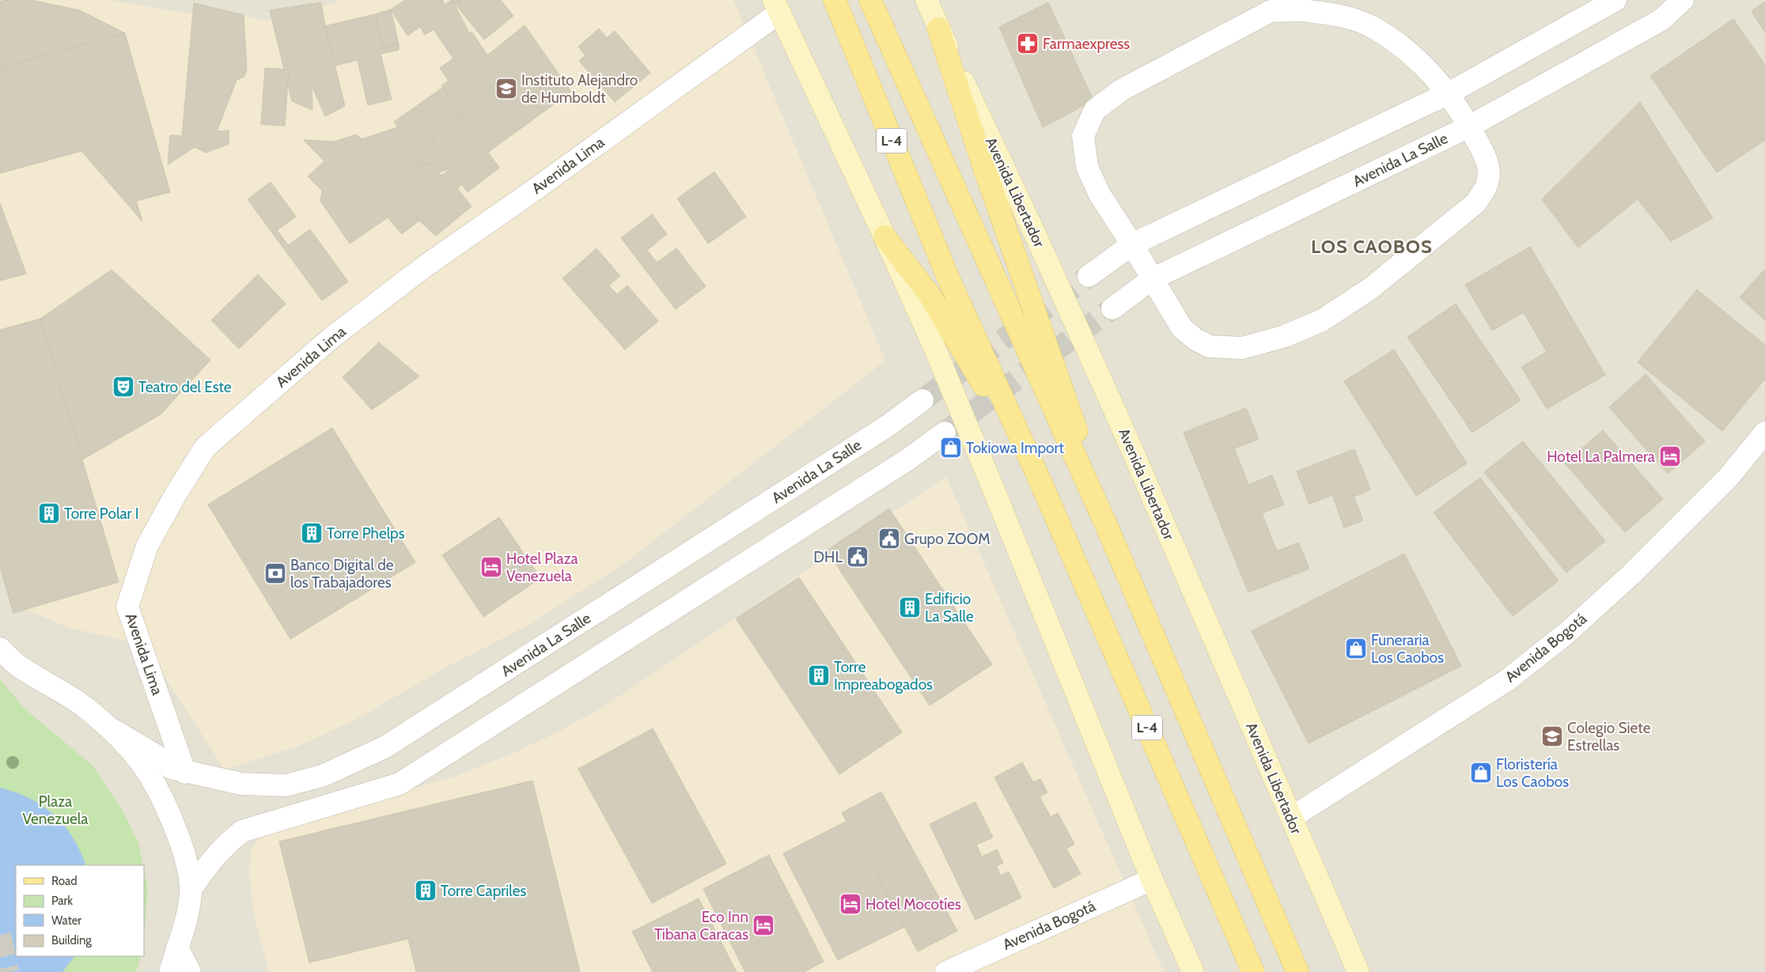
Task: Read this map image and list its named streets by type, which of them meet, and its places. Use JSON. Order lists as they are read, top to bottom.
{
  "streets": {
    "main road": ["L-4", "Avenida Libertador"],
    "street": ["Avenida La Salle", "Avenida Lima", "Avenida Bogotá"]
  },
  "crossings": [
    ["L-4", "Avenida Lima"],
    ["L-4", "Avenida Libertador"],
    ["L-4", "Avenida Bogotá"],
    ["Avenida La Salle", "Avenida Lima"],
    ["Avenida Libertador", "Avenida Bogotá"]
  ],
  "districts": ["LOS CAOBOS"],
  "parks": ["Plaza Venezuela"],
  "places": {
    "pharmacy": ["Farmaexpress"],
    "school or university": ["Instituto Alejandro de Humboldt", "Colegio Siete Estrellas"],
    "theatre": ["Teatro del Este"],
    "shop": ["Tokiowa Import", "Funeraria Los Caobos", "Floristería Los Caobos"],
    "hotel": [
      "Hotel La Palmera",
      "Hotel Plaza Venezuela",
      "Hotel Mocotíes",
      "Eco Inn Tibana Caracas"
    ],
    "building": [
      "Torre Polar I",
      "Torre Phelps",
      "Edificio La Salle",
      "Torre Impreabogados",
      "Torre Capriles"
    ],
    "public building": ["Grupo ZOOM", "DHL"],
    "bank": ["Banco Digital de los Trabajadores"]
  },
  "legend": [
    "Road",
    "Park",
    "Water",
    "Building"
  ]
}
